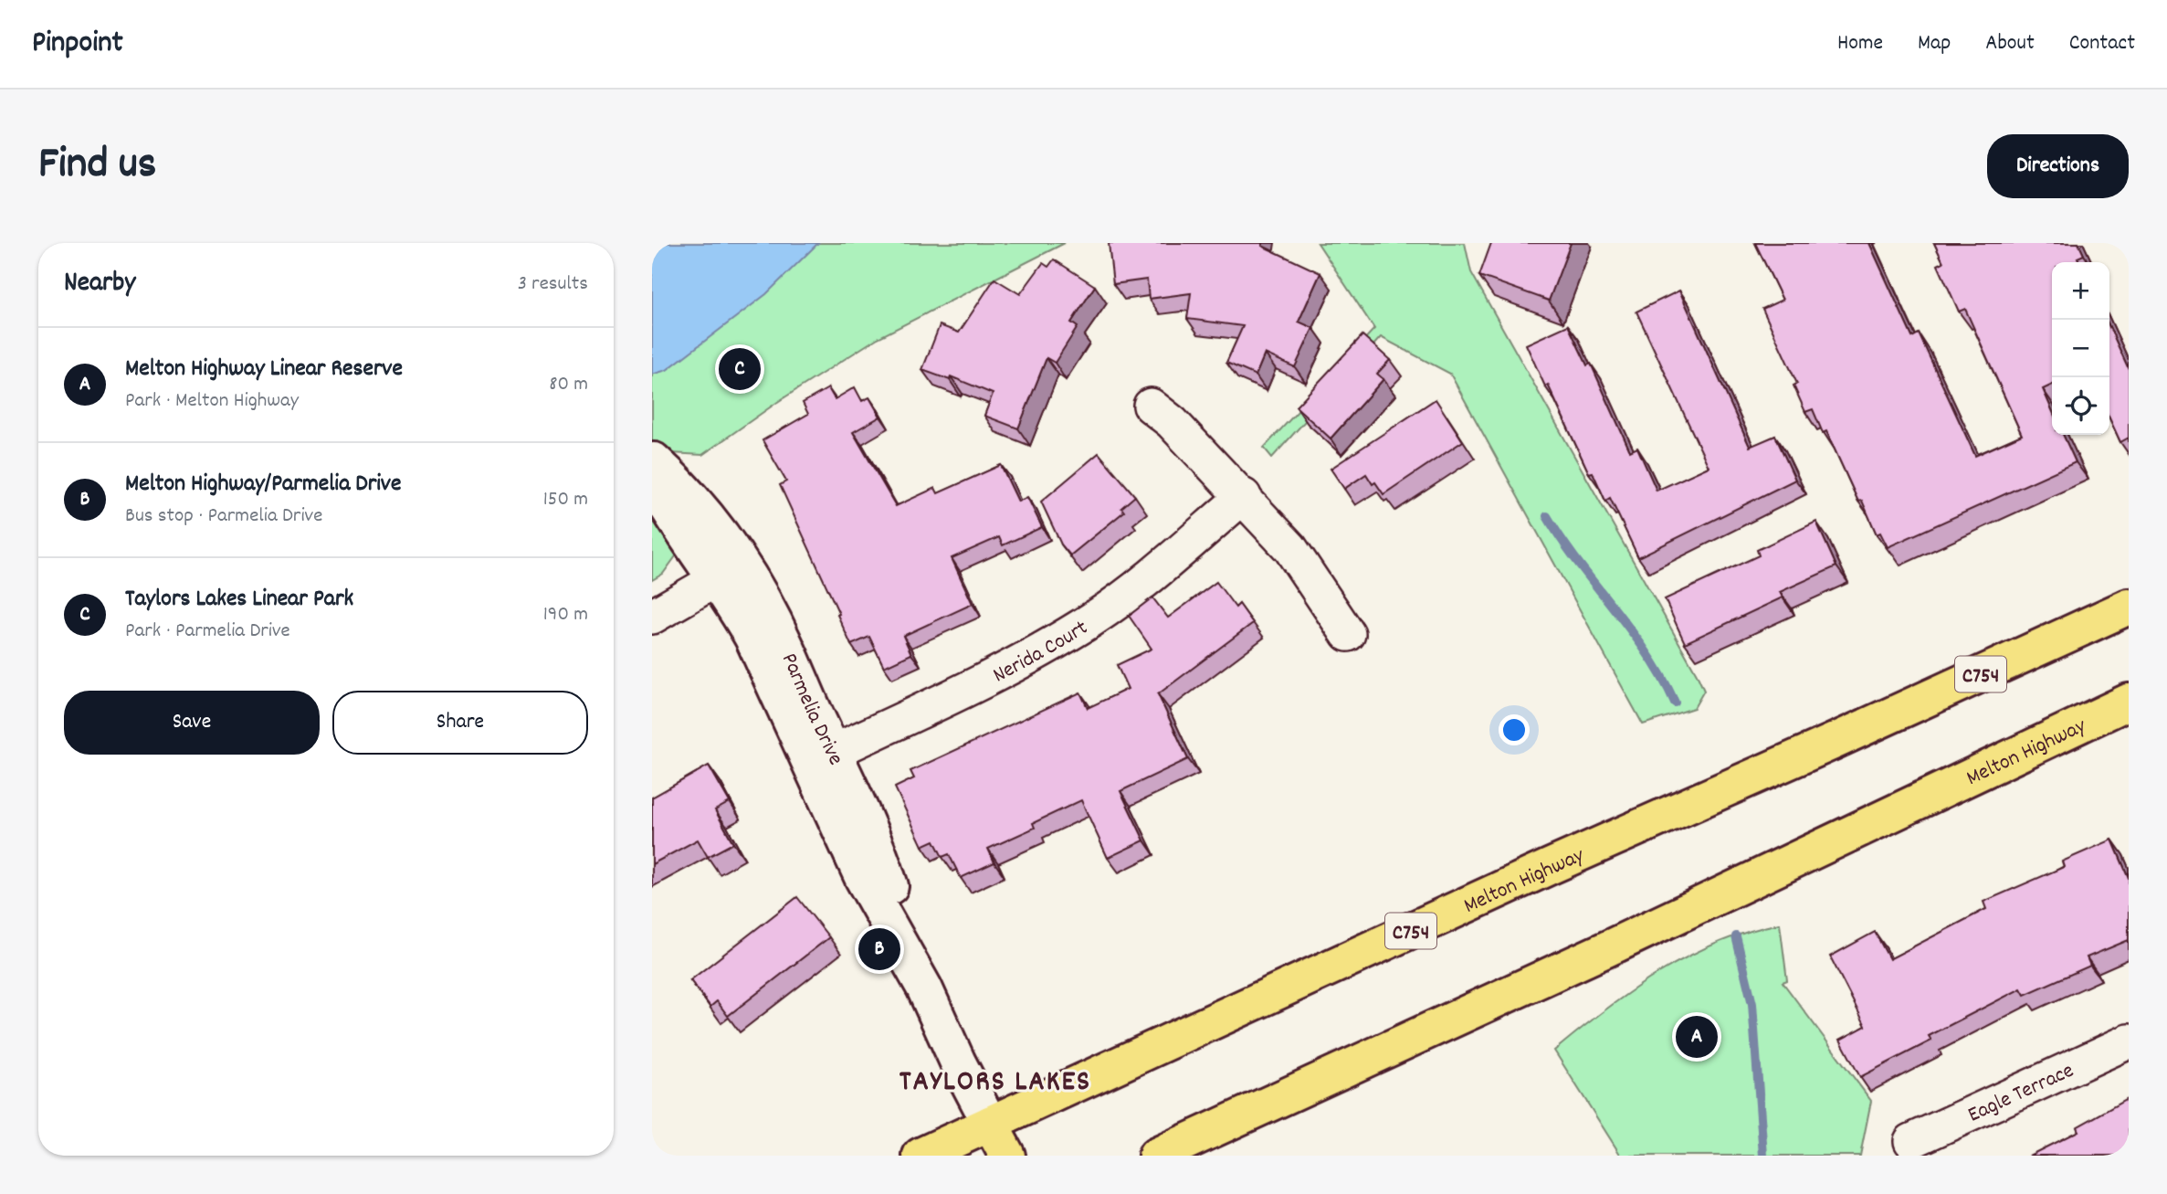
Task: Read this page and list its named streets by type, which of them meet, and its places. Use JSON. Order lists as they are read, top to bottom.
{
  "streets": {
    "highway": ["C754", "Parmelia Drive", "Melton Highway"],
    "street": ["Nerida Court", "Eagle Terrace"]
  },
  "crossings": [
    ["Nerida Court", "Parmelia Drive"],
    ["Parmelia Drive", "Melton Highway"]
  ],
  "districts": ["TAYLORS LAKES"],
  "page": {
    "header": "Pinpoint",
    "nav": [
      "Home",
      "Map",
      "About",
      "Contact"
    ],
    "title": "Find us",
    "buttons": [
      "Directions",
      ["Save", "Share"]
    ],
    "heading": ["Nearby", "3 results"],
    "map_buttons": ["+", "−"],
    "list": [
      {
        "mark": "A",
        "name": "Melton Highway Linear Reserve",
        "note": "Park · Melton Highway",
        "value": "80 m"
      },
      {
        "mark": "B",
        "name": "Melton Highway/Parmelia Drive",
        "note": "Bus stop · Parmelia Drive",
        "value": "150 m"
      },
      {
        "mark": "C",
        "name": "Taylors Lakes Linear Park",
        "note": "Park · Parmelia Drive",
        "value": "190 m"
      }
    ],
    "pins": ["C", "B", "A"]
  }
}
